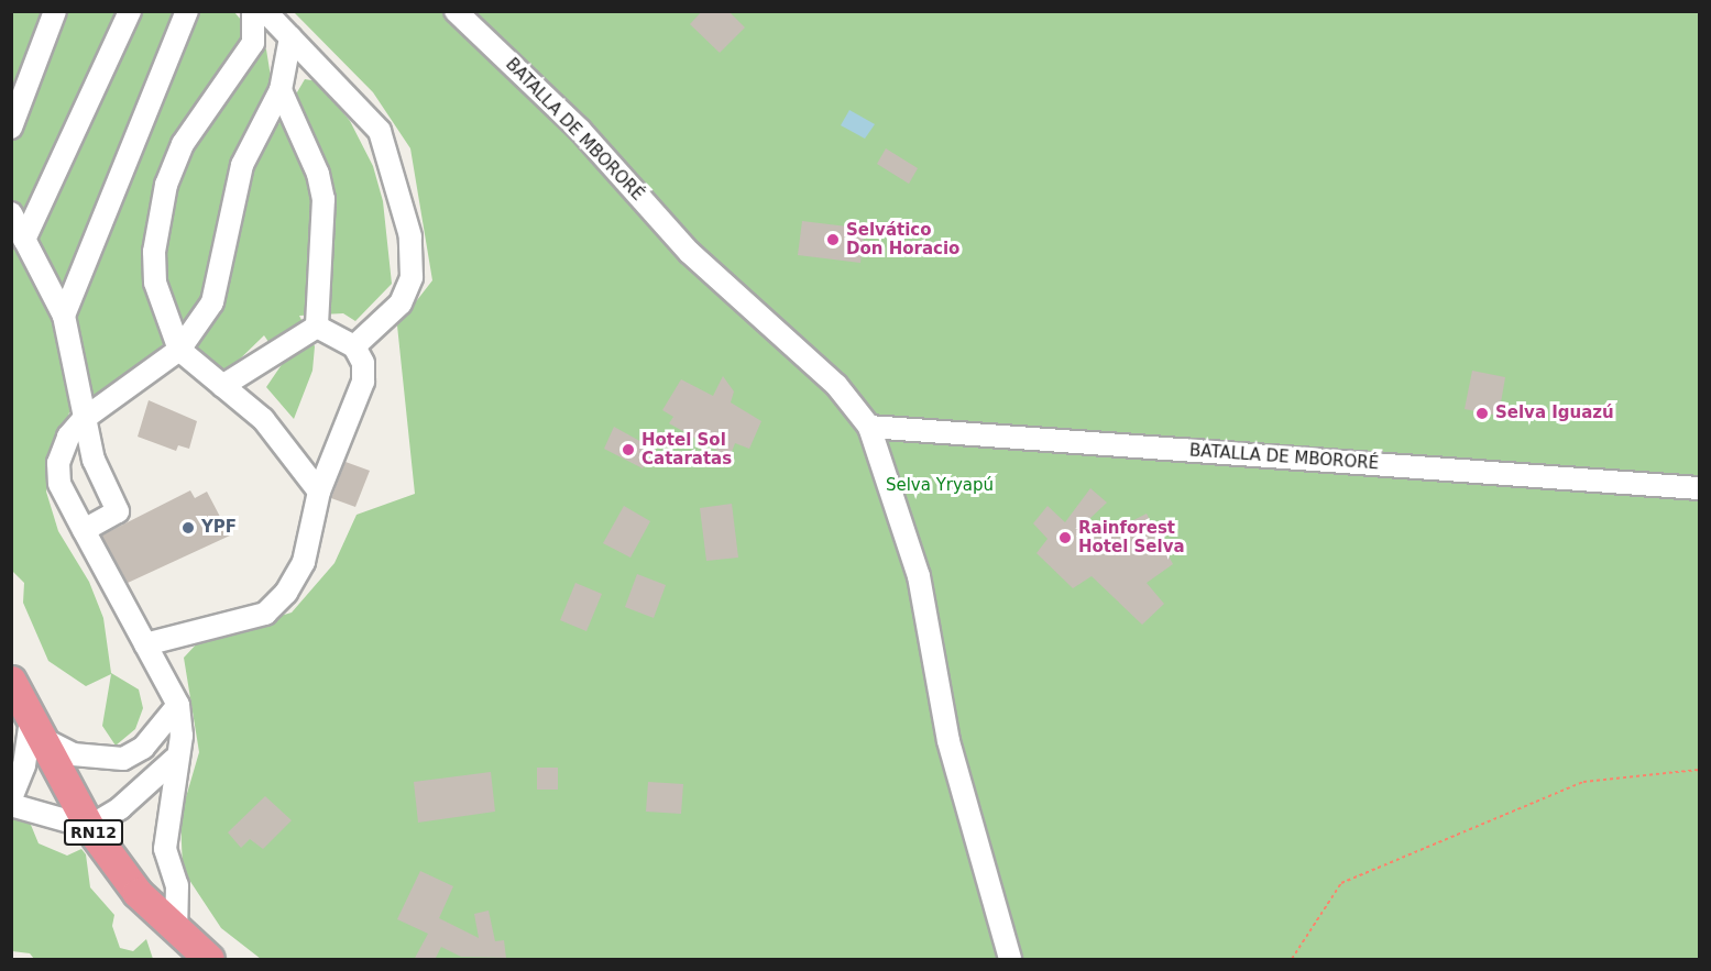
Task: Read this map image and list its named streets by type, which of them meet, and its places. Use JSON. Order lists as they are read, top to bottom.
{
  "streets": {
    "highway": ["RN12"],
    "street": ["BATALLA DE MBORORÉ"]
  },
  "parks": ["Selva Yryapú"],
  "places": [
    "Selvático Don Horacio",
    "Selva Iguazú",
    "Hotel Sol Cataratas",
    "YPF",
    "Rainforest Hotel Selva"
  ]
}
